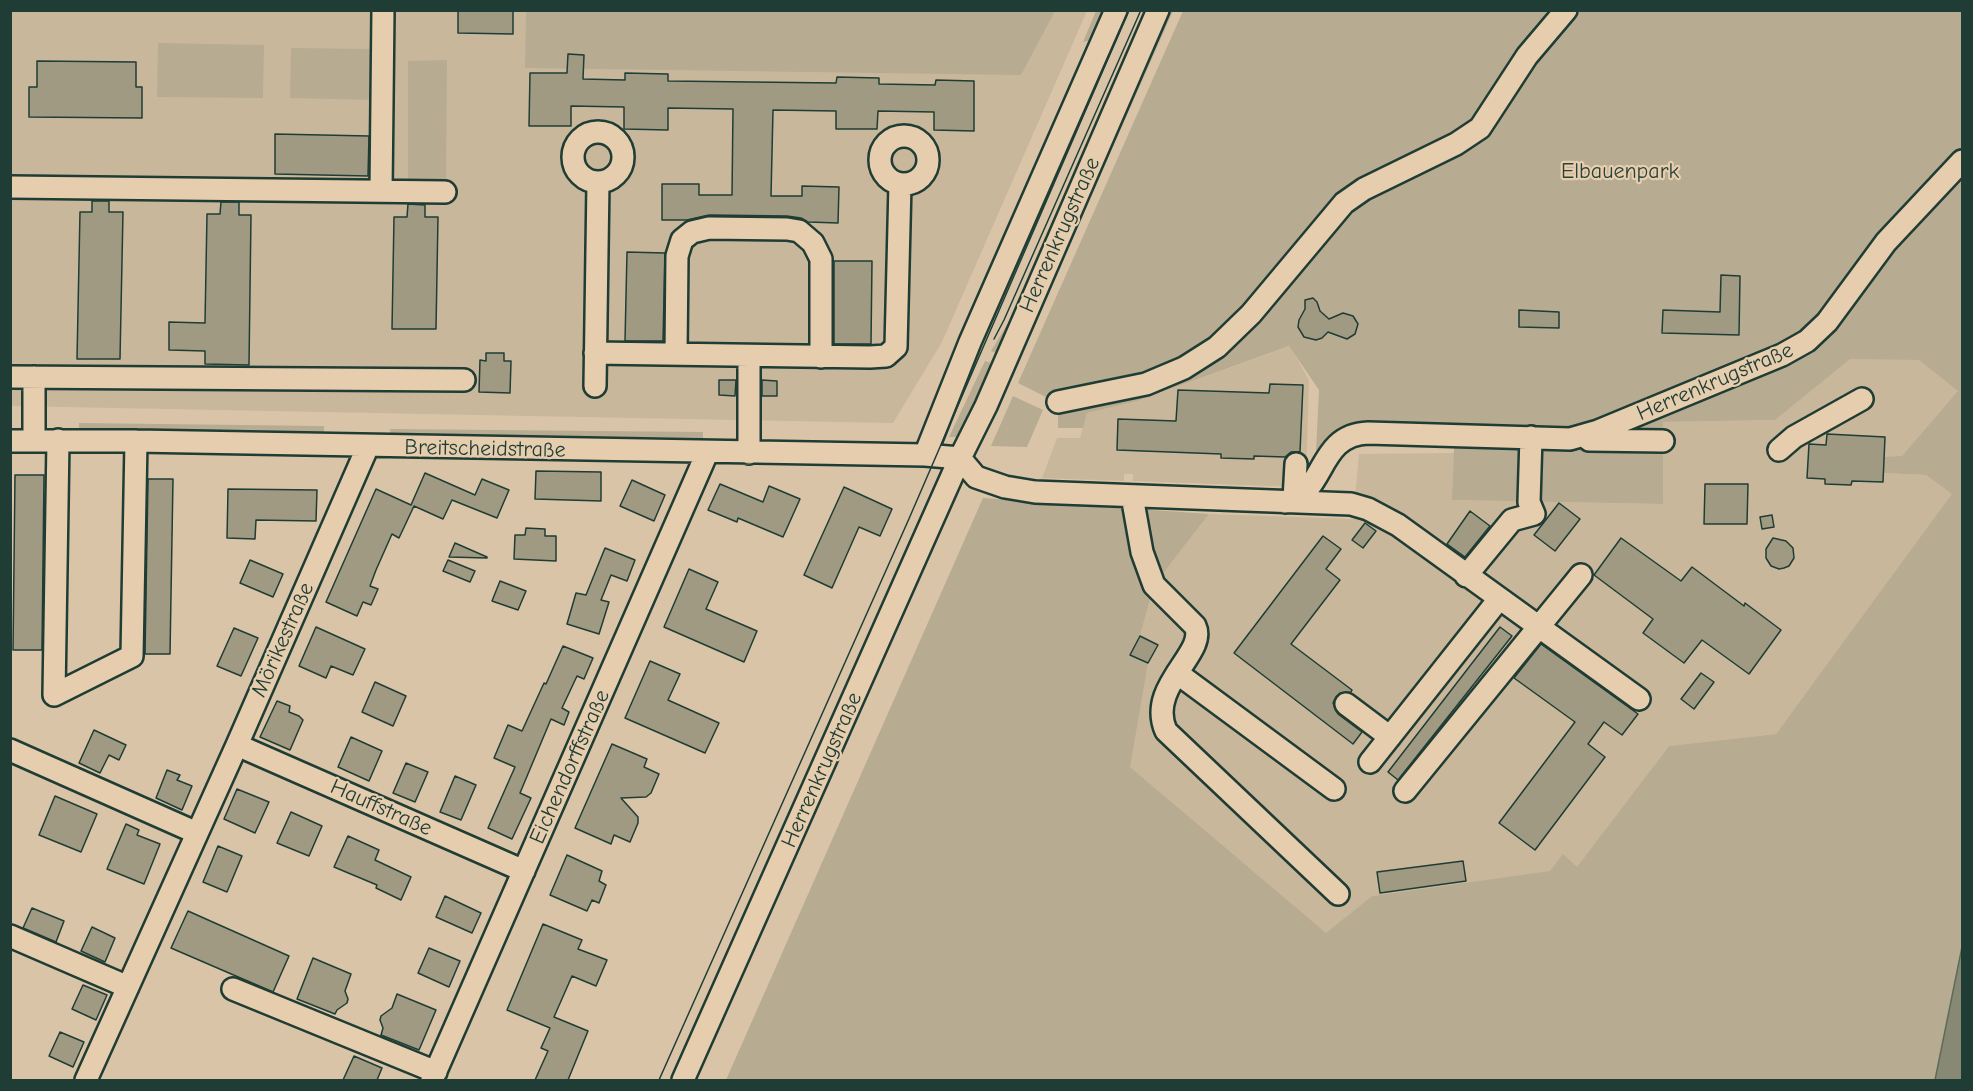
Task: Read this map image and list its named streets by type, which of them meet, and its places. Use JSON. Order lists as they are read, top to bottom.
{
  "streets": {
    "street": [
      "Herrenkrugstraße",
      "Breitscheidstraße",
      "Mörikestraße",
      "Eichendorffstraße",
      "Hauffstraße"
    ]
  },
  "crossings": [
    ["Herrenkrugstraße", "Breitscheidstraße"],
    ["Breitscheidstraße", "Mörikestraße"],
    ["Breitscheidstraße", "Eichendorffstraße"],
    ["Mörikestraße", "Hauffstraße"],
    ["Eichendorffstraße", "Hauffstraße"]
  ],
  "parks": ["Elbauenpark"]
}
